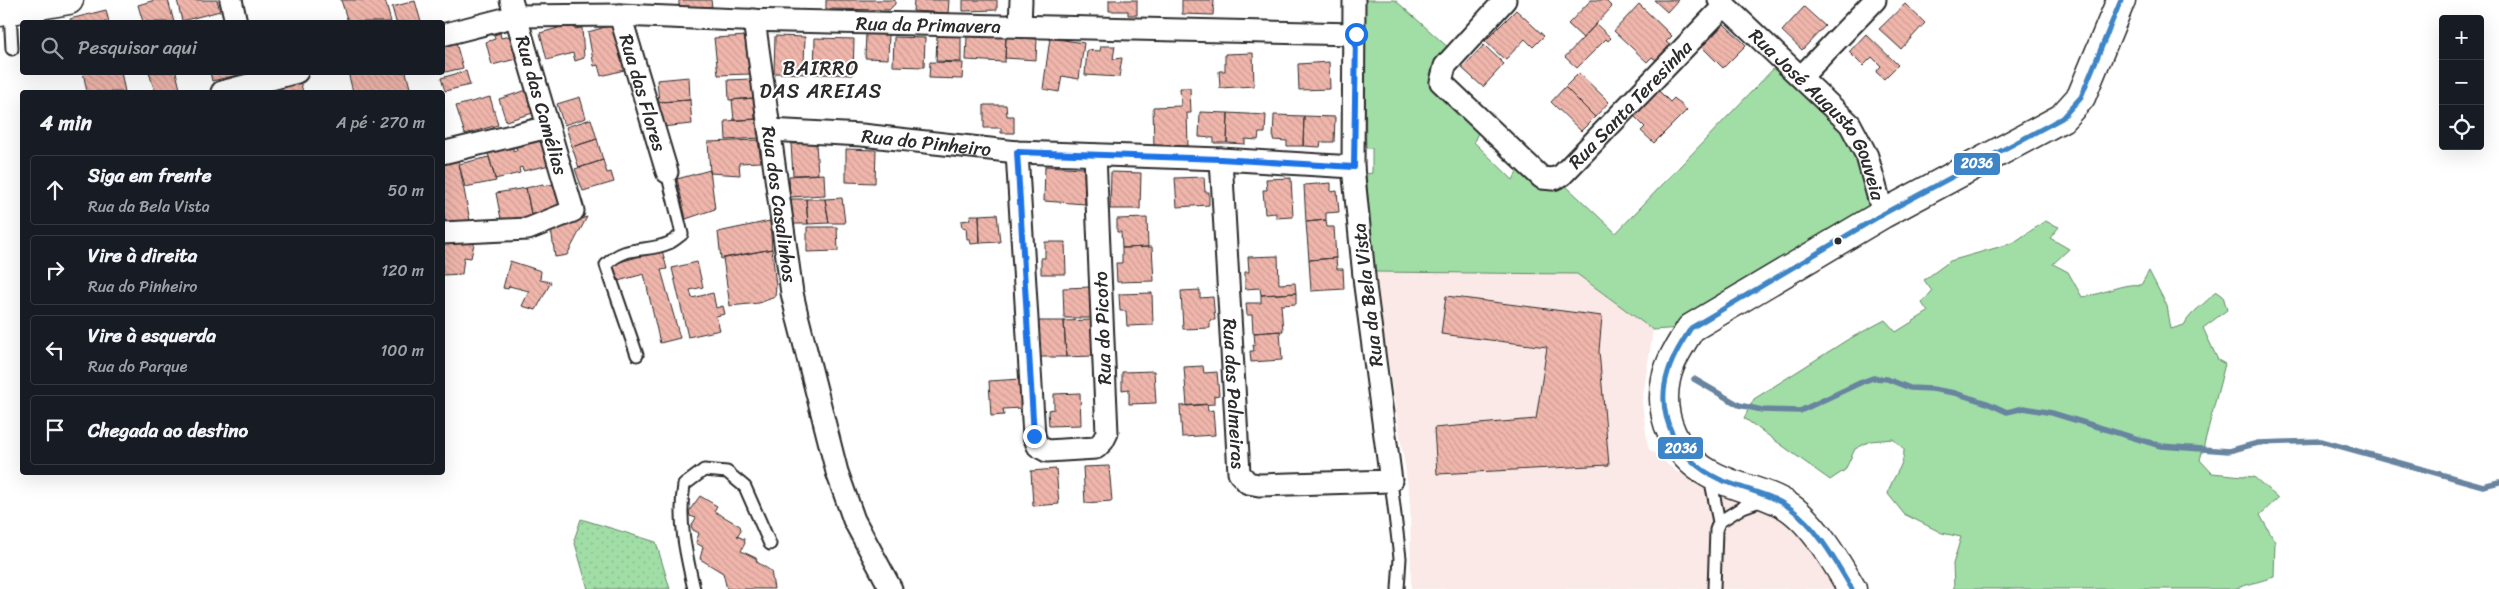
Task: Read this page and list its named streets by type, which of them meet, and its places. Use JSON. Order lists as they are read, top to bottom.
{
  "streets": {
    "street": [
      "Rua da Primavera",
      "Rua das Flores",
      "Rua Santa Teresinha",
      "Rua das Camélias",
      "Rua José Augusto Gouveia",
      "Rua do Pinheiro",
      "Rua dos Casalinhos",
      "Rua da Bela Vista",
      "Rua do Picoto",
      "Rua das Palmeiras"
    ]
  },
  "crossings": [
    ["Rua da Primavera", "Rua das Flores"],
    ["Rua da Primavera", "Rua das Camélias"],
    ["Rua da Primavera", "Rua dos Casalinhos"],
    ["Rua da Primavera", "Rua da Bela Vista"],
    ["Rua Santa Teresinha", "Rua José Augusto Gouveia"],
    ["Rua do Pinheiro", "Rua dos Casalinhos"],
    ["Rua do Pinheiro", "Rua da Bela Vista"],
    ["Rua do Pinheiro", "Rua do Picoto"],
    ["Rua do Pinheiro", "Rua das Palmeiras"],
    ["Rua da Bela Vista", "Rua das Palmeiras"]
  ],
  "districts": ["BAIRRO DAS AREIAS"],
  "lines": ["transit line 2036"],
  "page": {
    "map_buttons": ["+", "−"],
    "search": "Pesquisar aqui",
    "heading": ["4 min", "A pé · 270 m"],
    "list": [
      ["Siga em frente", "Rua da Bela Vista", "50 m"],
      ["Vire à direita", "Rua do Pinheiro", "120 m"],
      ["Vire à esquerda", "Rua do Parque", "100 m"],
      "Chegada ao destino"
    ]
  }
}
